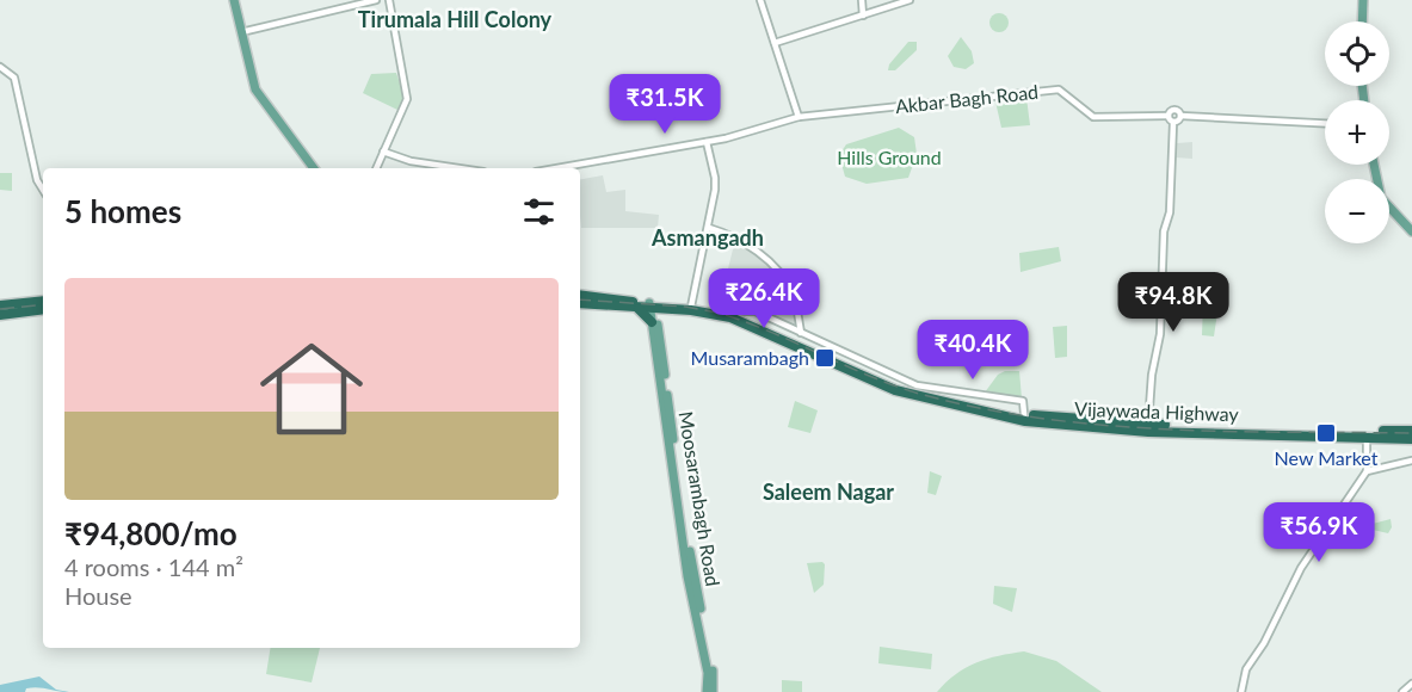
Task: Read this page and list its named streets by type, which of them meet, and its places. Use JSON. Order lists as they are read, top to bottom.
{
  "streets": {
    "highway": ["Vijaywada Highway"],
    "main road": ["Moosarambagh Road"],
    "street": ["Akbar Bagh Road"]
  },
  "crossings": [
    ["Vijaywada Highway", "Moosarambagh Road"]
  ],
  "districts": ["Tirumala Hill Colony", "Asmangadh", "Saleem Nagar"],
  "parks": ["Hills Ground"],
  "places": {
    "transit": ["Musarambagh", "New Market"]
  },
  "page": {
    "map_buttons": ["+", "−"],
    "price": [
      "₹31.5K",
      "₹26.4K",
      "₹94.8K",
      "₹40.4K",
      "₹56.9K"
    ],
    "heading": "5 homes",
    "list": [
      {
        "name": "₹94,800/mo",
        "note": "4 rooms · 144 m² · House"
      }
    ]
  }
}
